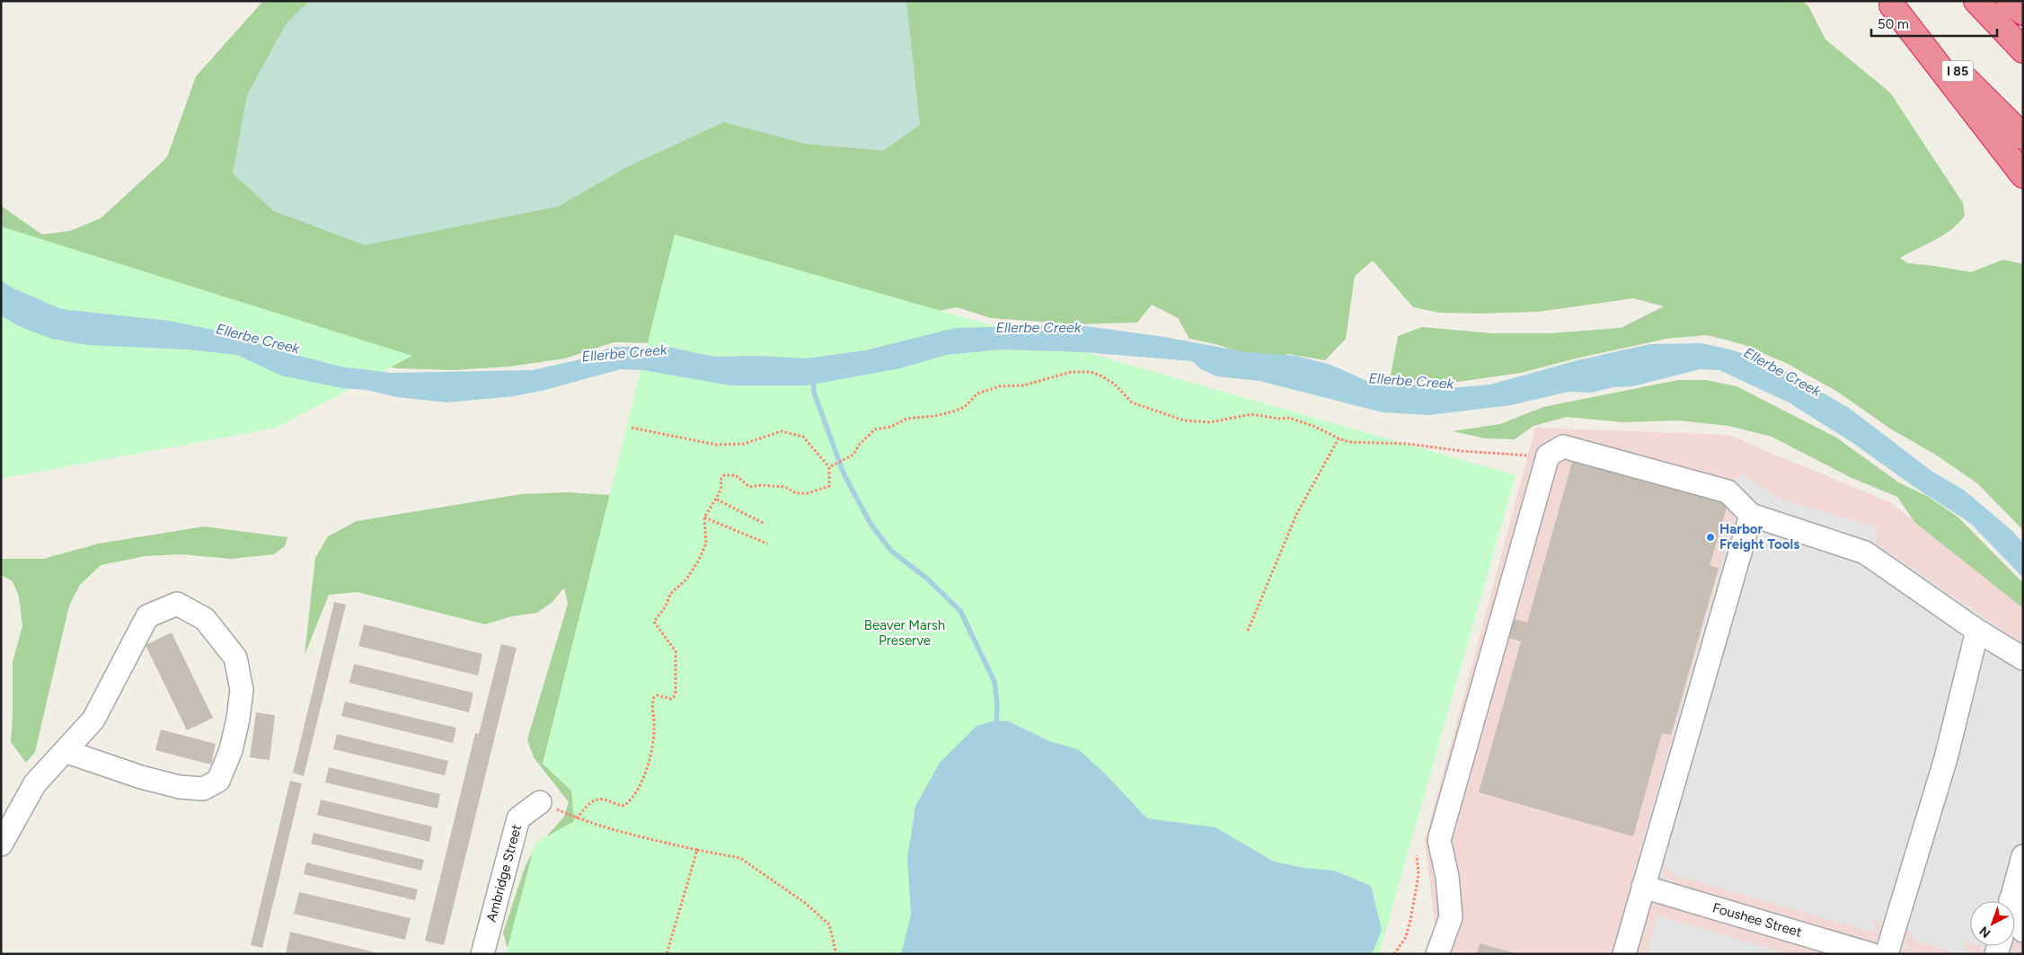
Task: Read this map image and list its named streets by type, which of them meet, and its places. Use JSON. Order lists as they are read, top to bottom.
{
  "streets": {
    "highway": ["I 85"],
    "street": ["Ambridge Street", "Foushee Street"]
  },
  "water": ["Ellerbe Creek"],
  "parks": ["Beaver Marsh Preserve"],
  "places": ["Harbor Freight Tools"],
  "scale_bar": "50 m",
  "north": "bottom left"
}
